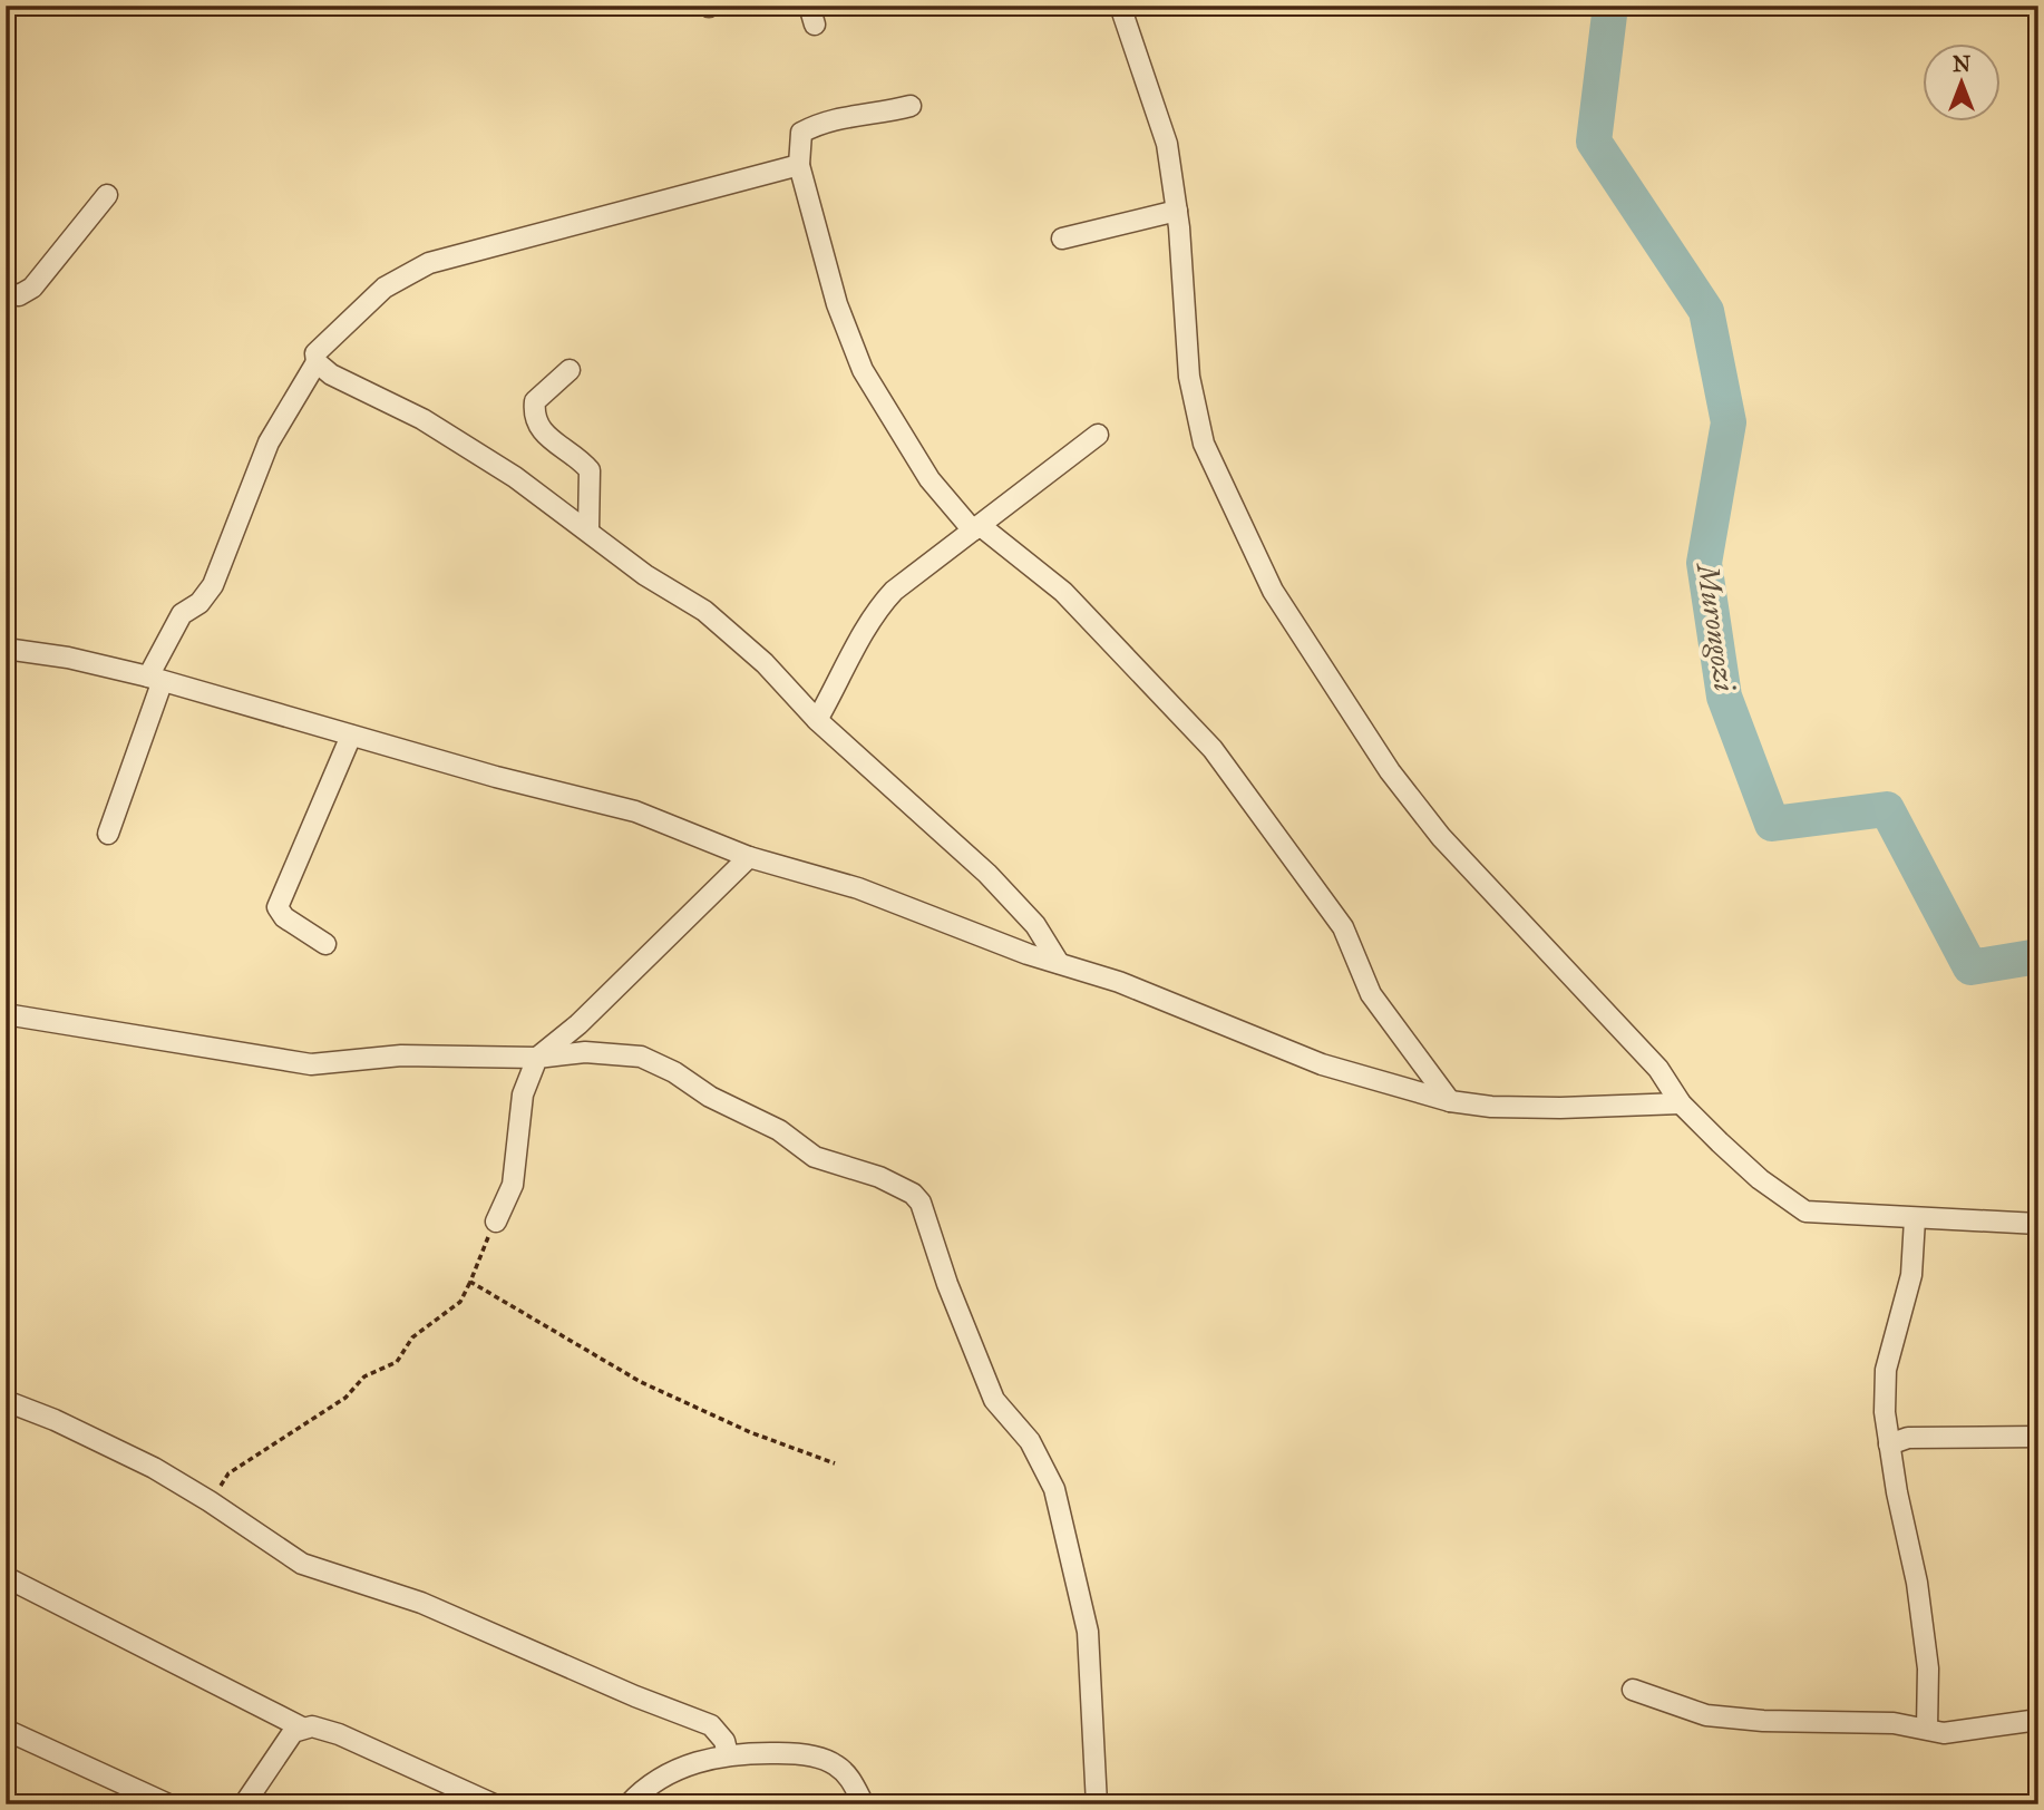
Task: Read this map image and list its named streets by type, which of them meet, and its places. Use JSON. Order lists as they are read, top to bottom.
{
  "water": ["Murongozi"],
  "north": "top"
}
